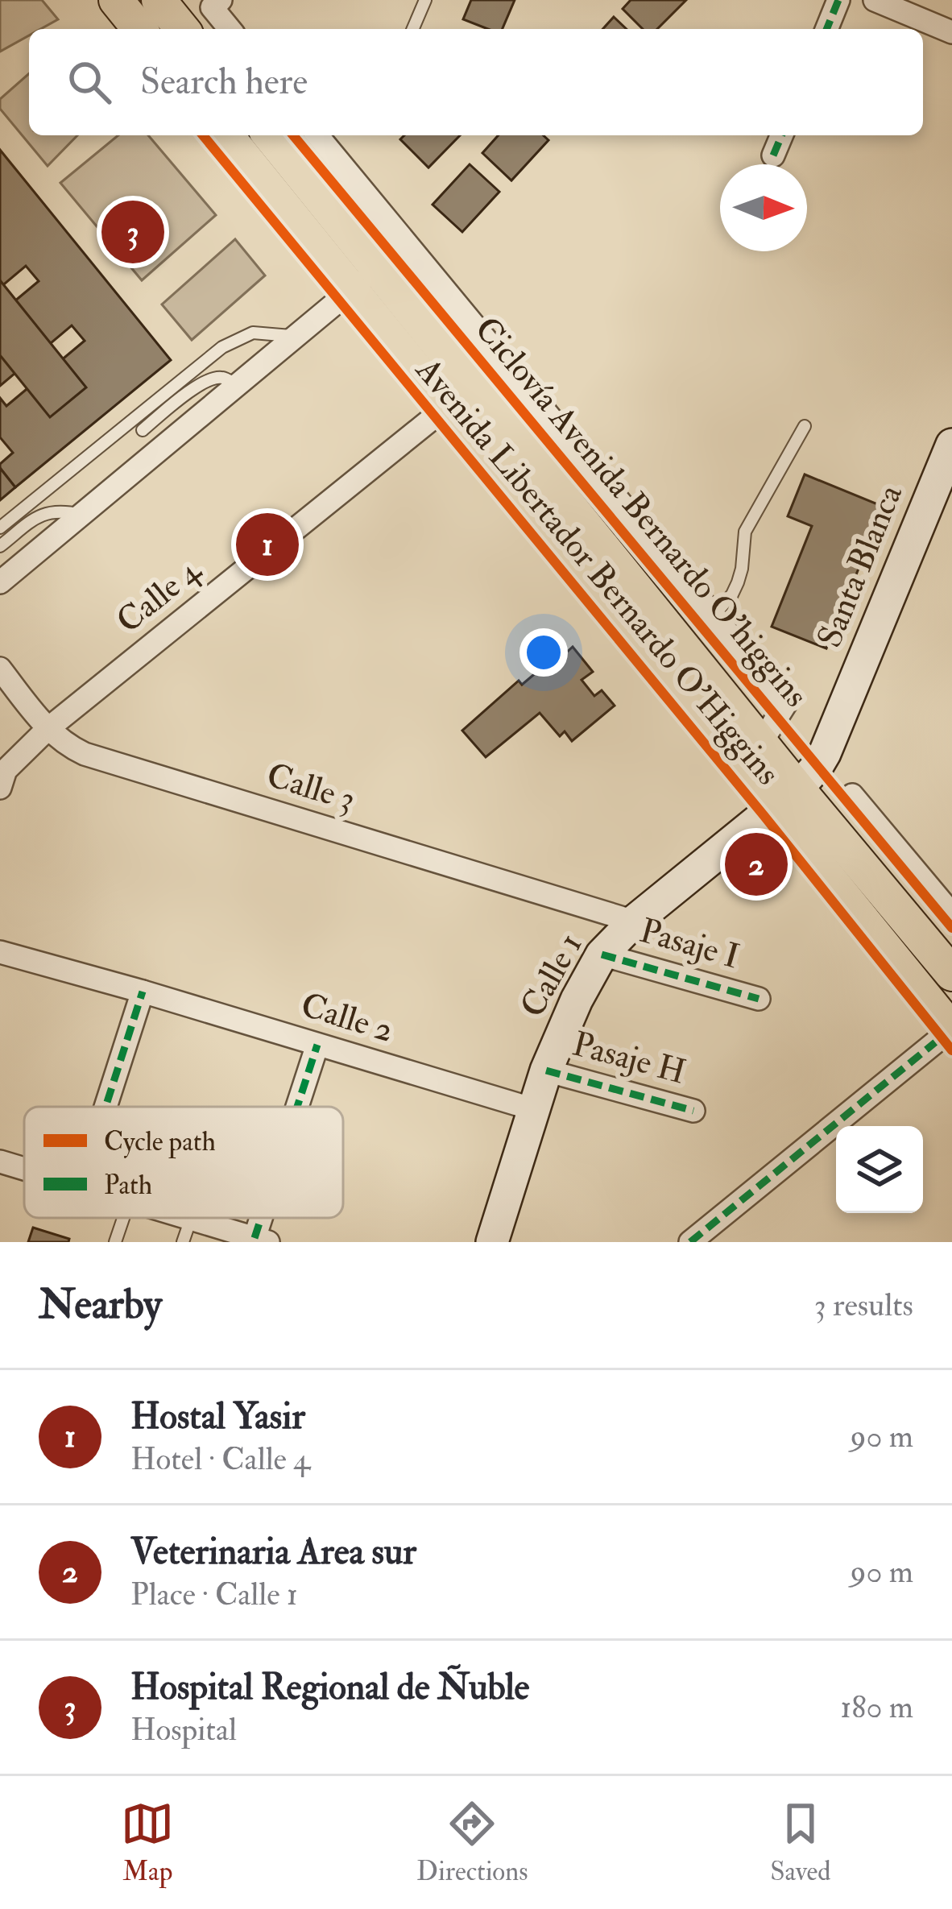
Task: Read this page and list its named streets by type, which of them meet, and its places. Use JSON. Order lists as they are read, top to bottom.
{
  "streets": {
    "main road": ["Avenida Libertador Bernardo O'Higgins"],
    "street": [
      "Santa Blanca",
      "Calle 4",
      "Calle 3",
      "Pasaje I",
      "Calle 1",
      "Calle 2",
      "Pasaje H"
    ],
    "cycle path": ["Ciclovía Avenida Bernardo O'higgins"]
  },
  "crossings": [
    ["Santa Blanca", "Avenida Libertador Bernardo O'Higgins"],
    ["Santa Blanca", "Calle 1"],
    ["Avenida Libertador Bernardo O'Higgins", "Calle 4"],
    ["Avenida Libertador Bernardo O'Higgins", "Calle 1"],
    ["Calle 4", "Calle 3"],
    ["Calle 3", "Calle 1"],
    ["Pasaje I", "Calle 1"],
    ["Calle 1", "Calle 2"],
    ["Calle 1", "Pasaje H"]
  ],
  "legend": ["Cycle path", "Path"],
  "north": "right",
  "page": {
    "search": "Search here",
    "pins": ["3", "1", "2"],
    "heading": ["Nearby", "3 results"],
    "list": [
      {
        "mark": "1",
        "name": "Hostal Yasir",
        "note": "Hotel · Calle 4",
        "value": "90 m"
      },
      {
        "mark": "2",
        "name": "Veterinaria Area sur",
        "note": "Place · Calle 1",
        "value": "90 m"
      },
      {
        "mark": "3",
        "name": "Hospital Regional de Ñuble",
        "note": "Hospital",
        "value": "180 m"
      }
    ],
    "nav": ["Map", "Directions", "Saved"]
  }
}
